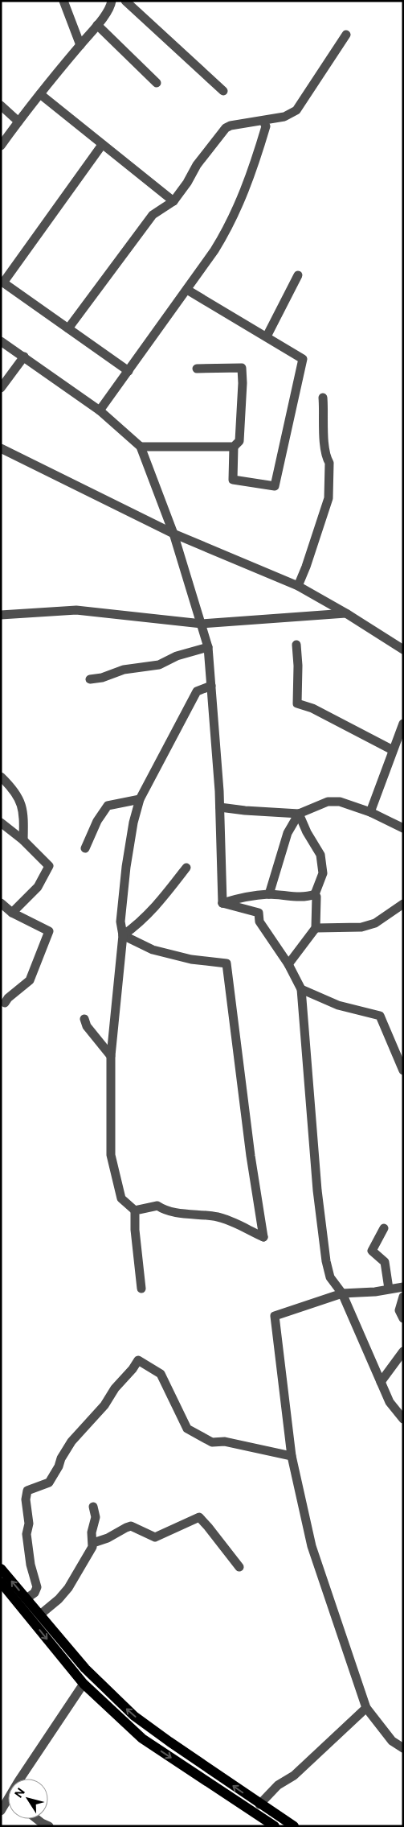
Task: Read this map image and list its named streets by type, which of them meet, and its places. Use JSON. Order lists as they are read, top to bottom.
{
  "north": "top left"
}
